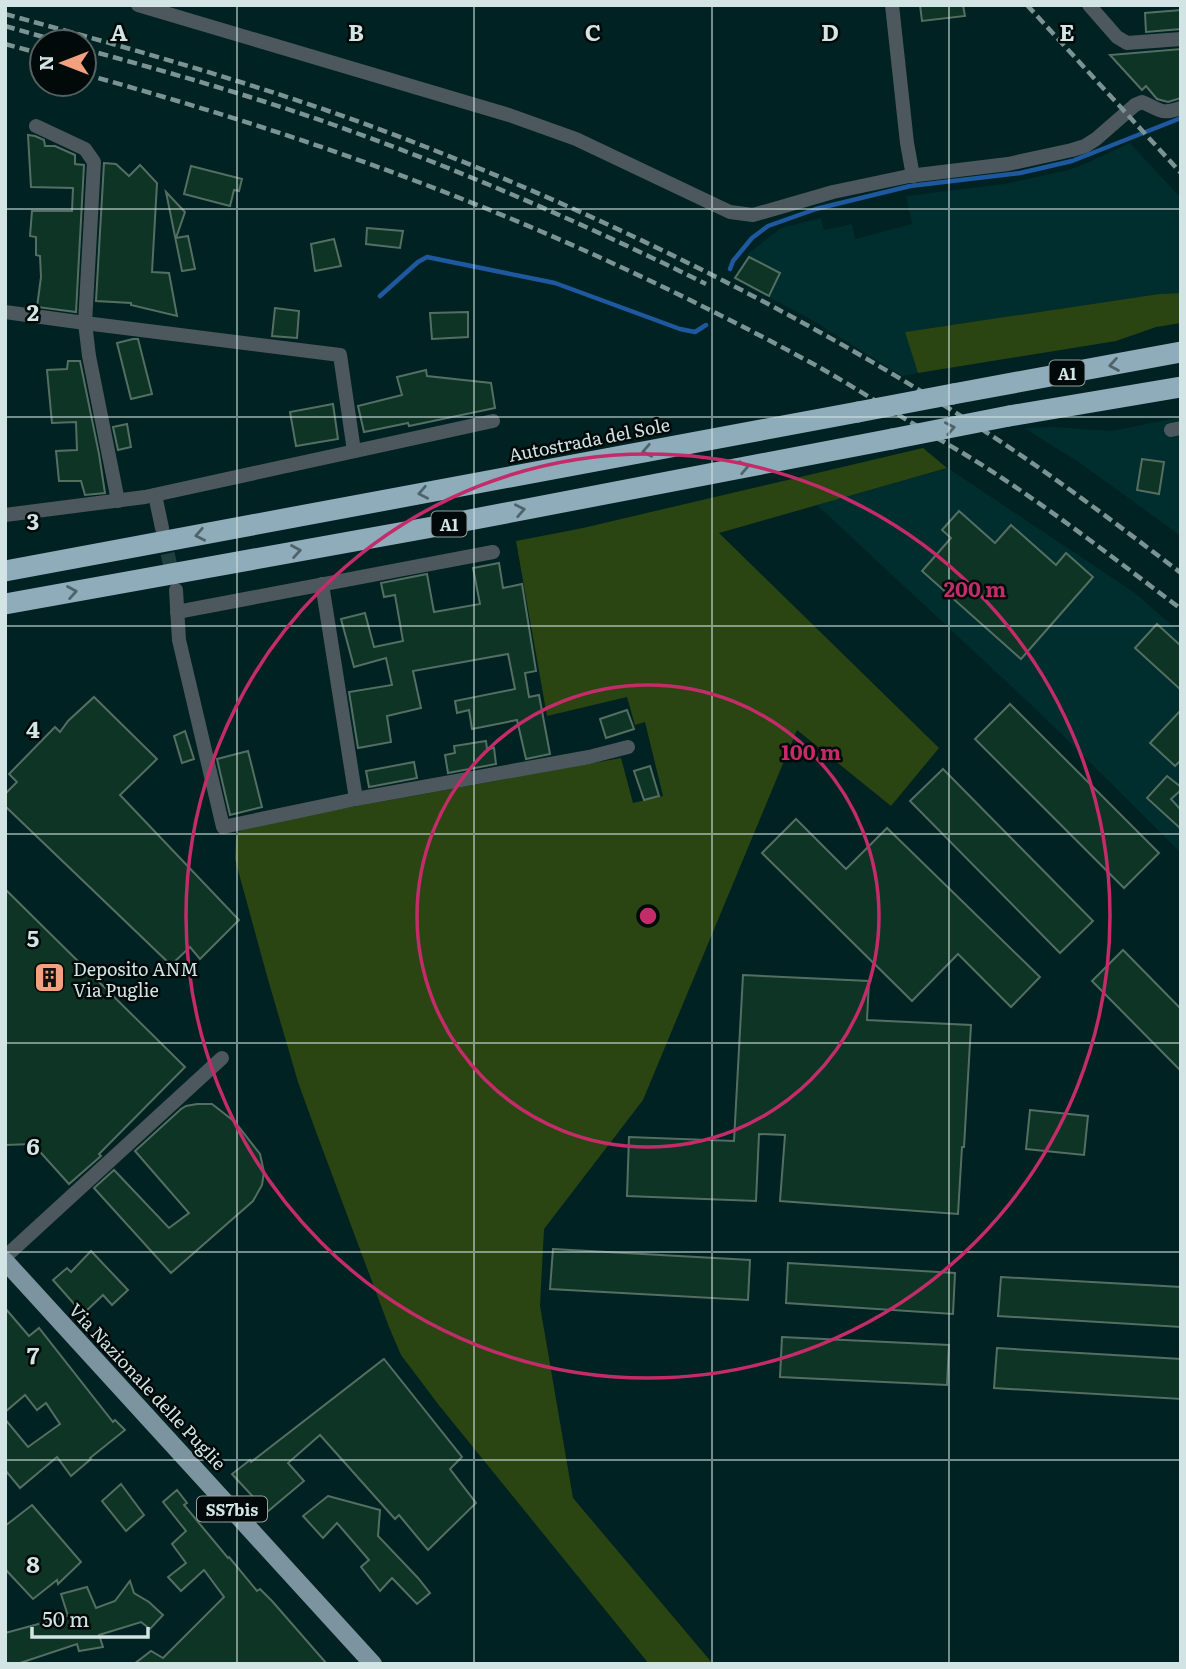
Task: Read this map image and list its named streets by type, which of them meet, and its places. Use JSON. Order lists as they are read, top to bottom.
{
  "streets": {
    "highway": ["A1", "Autostrada del Sole"],
    "main road": ["Via Nazionale delle Puglie", "SS7bis"]
  },
  "places": {
    "building": ["Deposito ANM Via Puglie"]
  },
  "scale_bar": "50 m",
  "north": "left",
  "grid": {
    "columns": [
      "A",
      "B",
      "C",
      "D",
      "E"
    ],
    "rows": [
      "2",
      "3",
      "4",
      "5",
      "6",
      "7",
      "8"
    ]
  },
  "rings": ["200 m", "100 m"]
}
